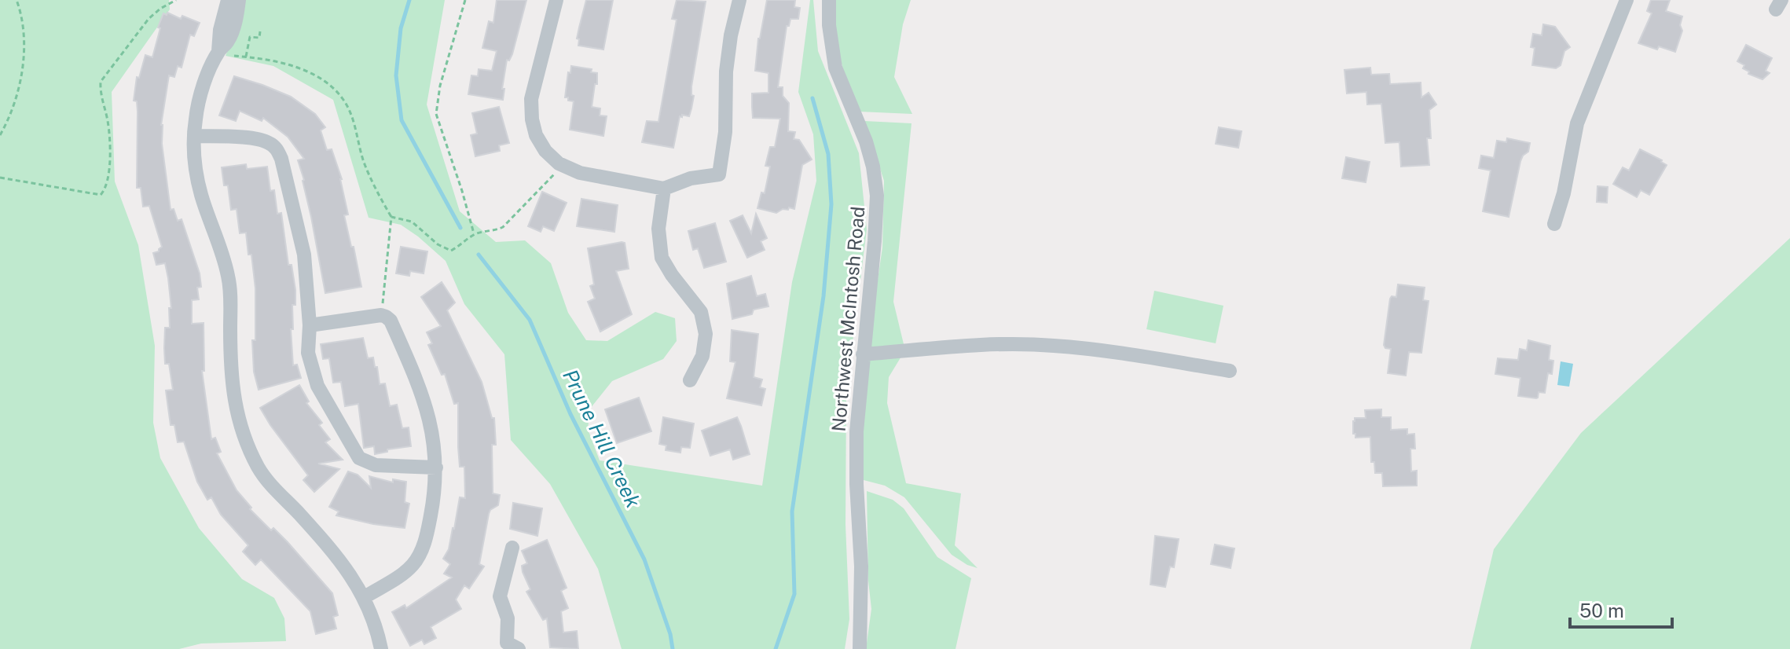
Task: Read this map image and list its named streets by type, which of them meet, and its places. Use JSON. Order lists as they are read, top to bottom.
{
  "streets": {
    "street": ["Northwest McIntosh Road"]
  },
  "water": ["Prune Hill Creek"],
  "scale_bar": "50 m"
}
